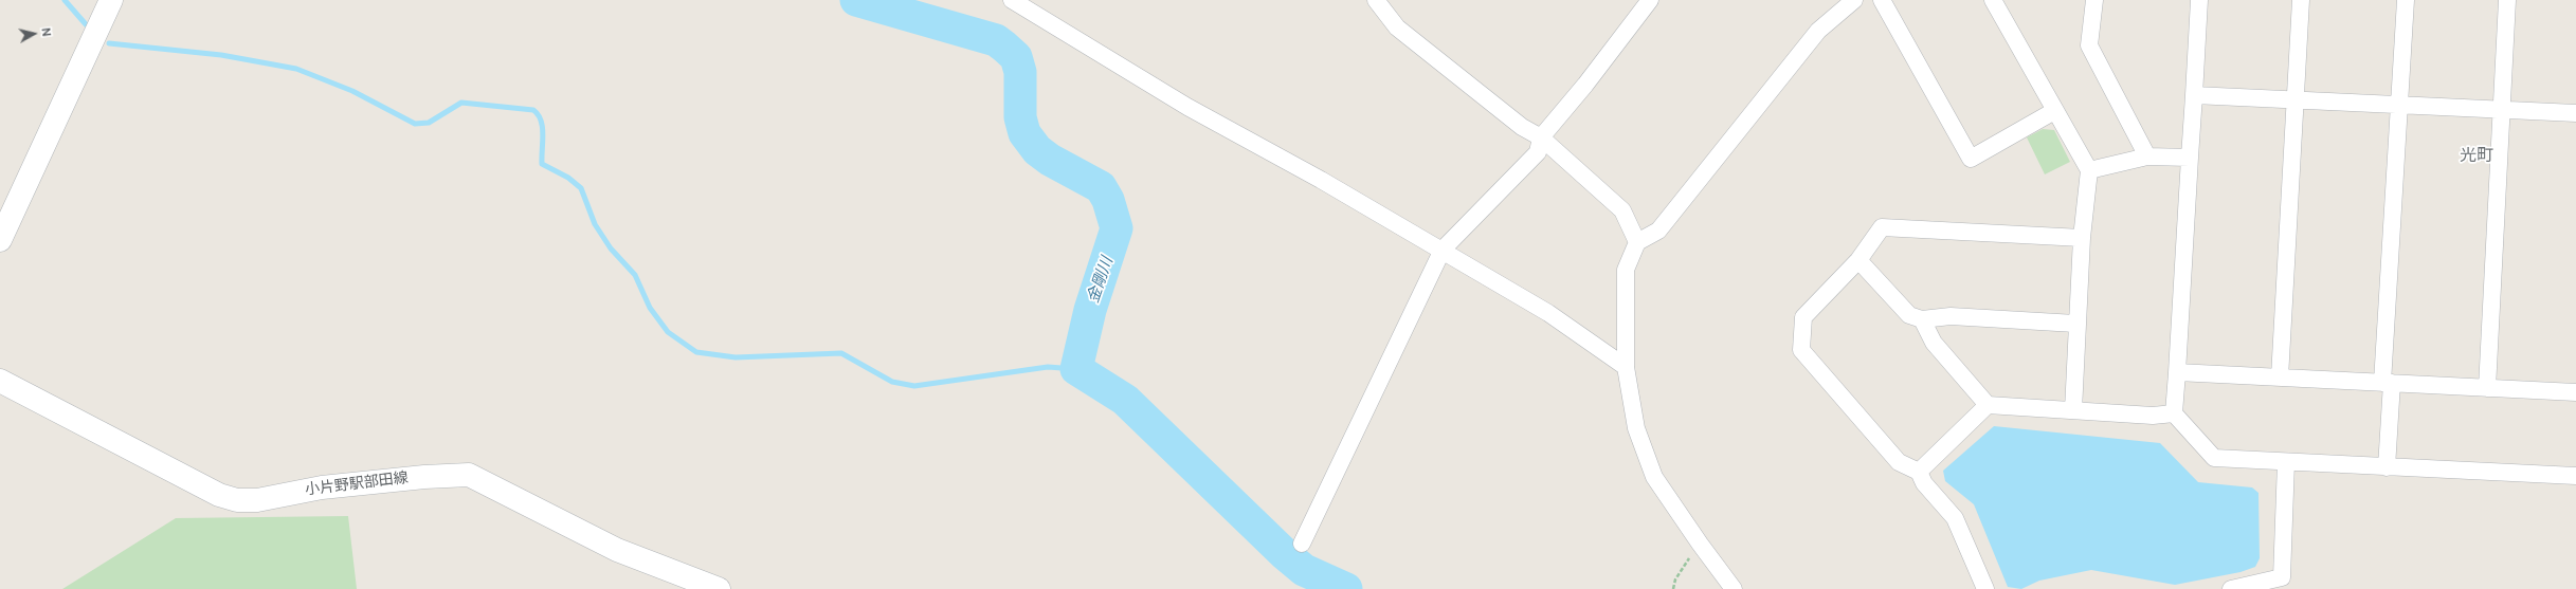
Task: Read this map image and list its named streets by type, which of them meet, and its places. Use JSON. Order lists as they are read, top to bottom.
{
  "streets": {
    "main road": ["小片野駅部田線"]
  },
  "districts": ["光町"],
  "water": ["金剛川"],
  "north": "right"
}
